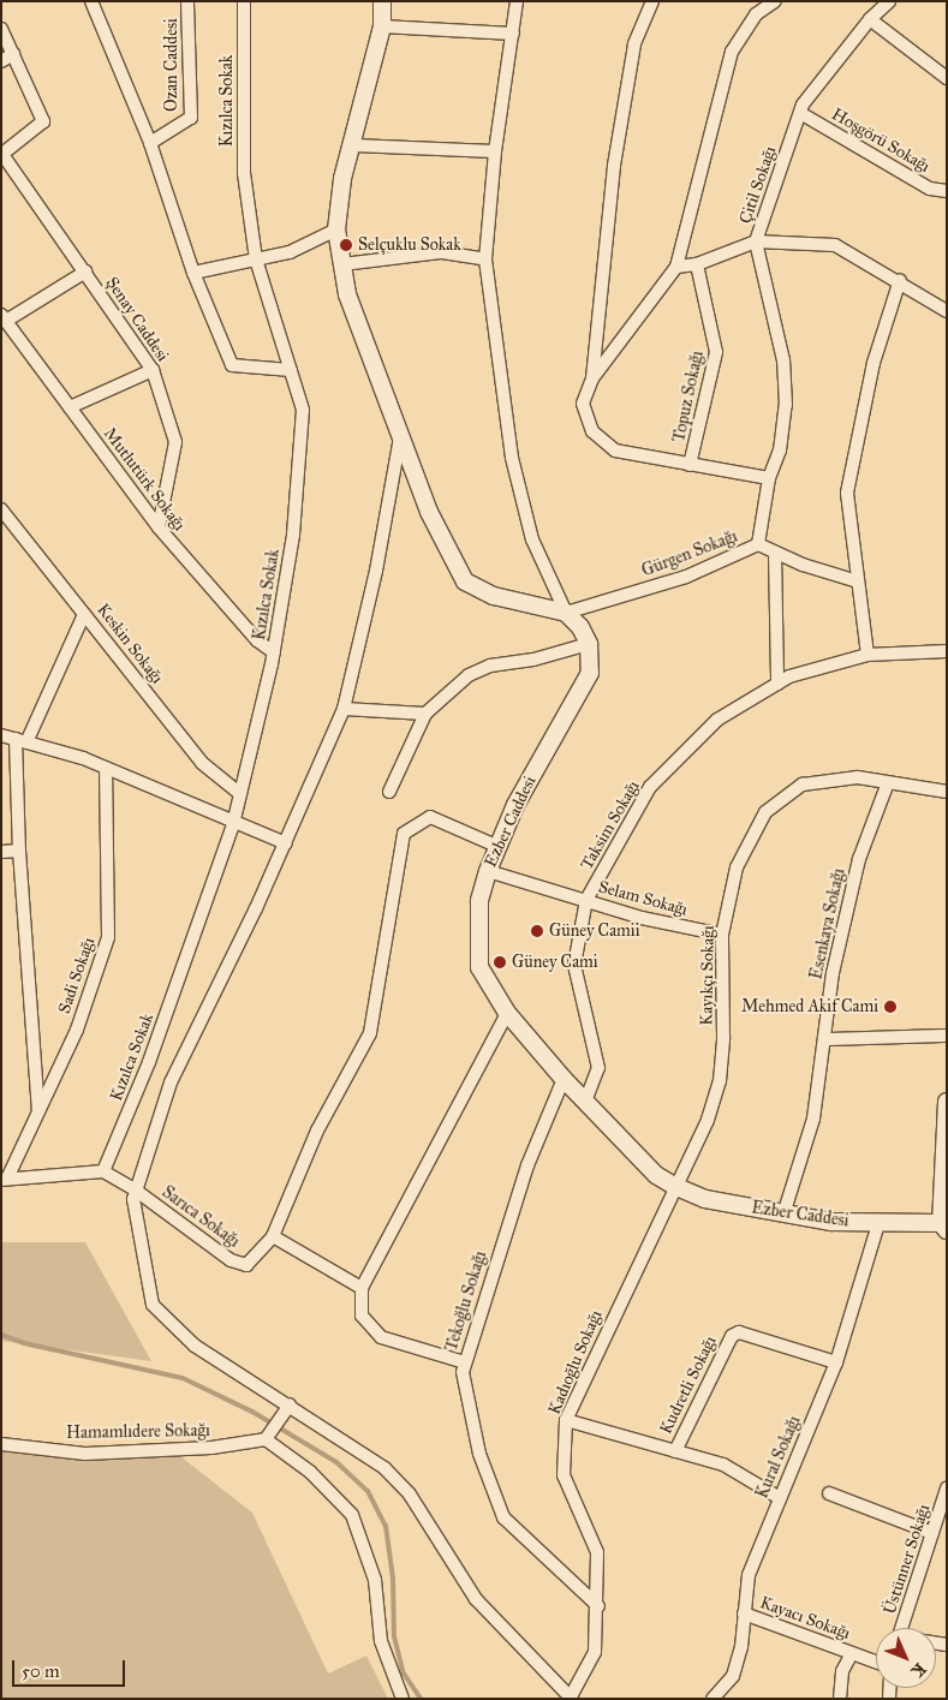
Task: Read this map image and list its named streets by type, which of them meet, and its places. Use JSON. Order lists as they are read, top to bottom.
{
  "streets": {
    "street": [
      "Ozan Caddesi",
      "Kızılca Sokak",
      "Hoşgörü Sokağı",
      "Çitil Sokağı",
      "Şenay Caddesi",
      "Topuz Sokağı",
      "Mutlutürk Sokağı",
      "Gürgen Sokağı",
      "Keskin Sokağı",
      "Ezber Caddesi",
      "Taksim Sokağı",
      "Selam Sokağı",
      "Esenkaya Sokağı",
      "Sadi Sokağı",
      "Kayıkçı Sokağı",
      "Sarıca Sokağı",
      "Tekoğlu Sokağı",
      "Kadıoğlu Sokağı",
      "Kudretli Sokağı",
      "Hamamlıdere Sokağı",
      "Kural Sokağı",
      "Üstünner Sokağı",
      "Kayacı Sokağı"
    ]
  },
  "crossings": [
    ["Kızılca Sokak", "Mutlutürk Sokağı"],
    ["Kızılca Sokak", "Keskin Sokağı"],
    ["Hoşgörü Sokağı", "Çitil Sokağı"],
    ["Çitil Sokağı", "Gürgen Sokağı"],
    ["Şenay Caddesi", "Mutlutürk Sokağı"],
    ["Ezber Caddesi", "Taksim Sokağı"],
    ["Ezber Caddesi", "Selam Sokağı"],
    ["Ezber Caddesi", "Esenkaya Sokağı"],
    ["Ezber Caddesi", "Kayıkçı Sokağı"],
    ["Ezber Caddesi", "Tekoğlu Sokağı"],
    ["Ezber Caddesi", "Kadıoğlu Sokağı"],
    ["Ezber Caddesi", "Kural Sokağı"],
    ["Taksim Sokağı", "Selam Sokağı"],
    ["Selam Sokağı", "Kayıkçı Sokağı"],
    ["Esenkaya Sokağı", "Kayıkçı Sokağı"],
    ["Kayıkçı Sokağı", "Kadıoğlu Sokağı"],
    ["Tekoğlu Sokağı", "Kadıoğlu Sokağı"],
    ["Kudretli Sokağı", "Kural Sokağı"],
    ["Kural Sokağı", "Kayacı Sokağı"]
  ],
  "places": [
    "Selçuklu Sokak",
    "Güney Camii",
    "Güney Cami",
    "Mehmed Akif Cami"
  ],
  "scale_bar": "50 m",
  "north": "bottom right"
}
